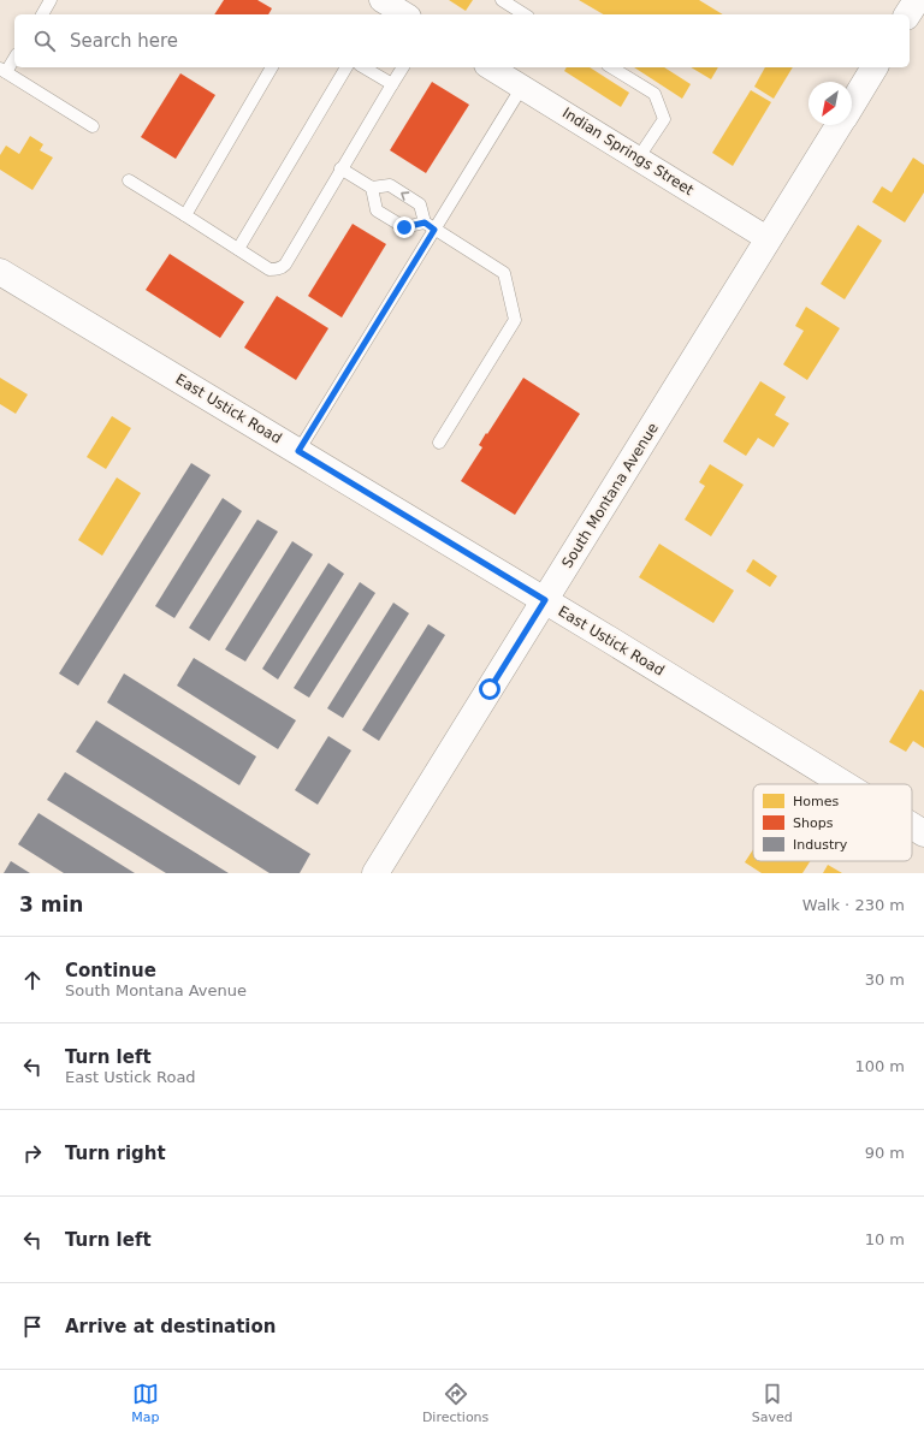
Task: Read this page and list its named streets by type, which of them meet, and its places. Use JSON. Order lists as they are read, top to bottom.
{
  "streets": {
    "main road": ["East Ustick Road", "South Montana Avenue"],
    "street": ["Indian Springs Street"]
  },
  "crossings": [
    ["Indian Springs Street", "South Montana Avenue"],
    ["East Ustick Road", "South Montana Avenue"]
  ],
  "legend": ["Homes", "Shops", "Industry"],
  "north": "bottom left",
  "page": {
    "search": "Search here",
    "heading": ["3 min", "Walk · 230 m"],
    "list": [
      ["Continue", "South Montana Avenue", "30 m"],
      ["Turn left", "East Ustick Road", "100 m"],
      ["Turn right", "90 m"],
      ["Turn left", "10 m"],
      "Arrive at destination"
    ],
    "nav": ["Map", "Directions", "Saved"]
  }
}
